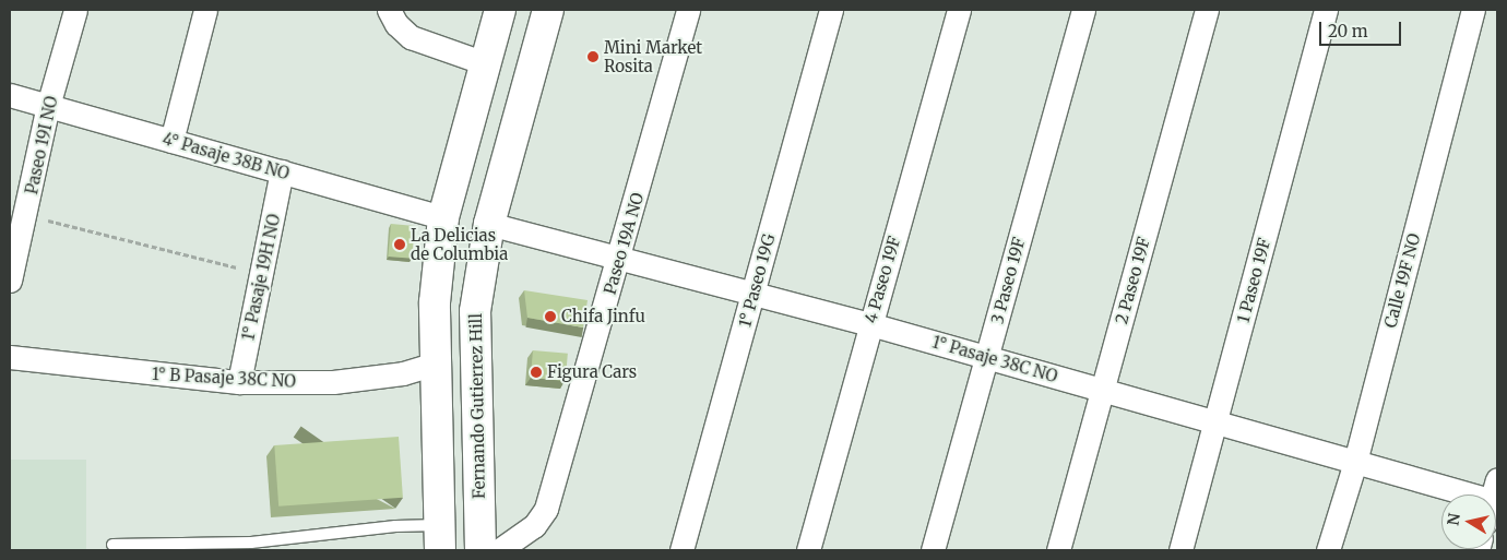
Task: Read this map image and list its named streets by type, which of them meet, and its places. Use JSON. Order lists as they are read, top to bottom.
{
  "streets": {
    "street": [
      "Paseo 19I NO",
      "4° Pasaje 38B NO",
      "Paseo 19A NO",
      "1° Pasaje 19H NO",
      "4 Paseo 19F",
      "1° Paseo 19G",
      "3 Paseo 19F",
      "2 Paseo 19F",
      "1 Paseo 19F",
      "Calle 19F NO",
      "1° Pasaje 38C NO",
      "1° B Pasaje 38C NO",
      "Fernando Gutierrez Hill"
    ]
  },
  "crossings": [
    ["Paseo 19I NO", "4° Pasaje 38B NO"],
    ["4° Pasaje 38B NO", "1° Pasaje 19H NO"],
    ["Paseo 19A NO", "1° Pasaje 38C NO"],
    ["1° Pasaje 19H NO", "1° B Pasaje 38C NO"],
    ["4 Paseo 19F", "1° Pasaje 38C NO"],
    ["1° Paseo 19G", "1° Pasaje 38C NO"],
    ["3 Paseo 19F", "1° Pasaje 38C NO"],
    ["2 Paseo 19F", "1° Pasaje 38C NO"],
    ["1 Paseo 19F", "1° Pasaje 38C NO"],
    ["Calle 19F NO", "1° Pasaje 38C NO"],
    ["1° Pasaje 38C NO", "Fernando Gutierrez Hill"]
  ],
  "places": [
    "Mini Market Rosita",
    "La Delicias de Columbia",
    "Chifa Jinfu",
    "Figura Cars"
  ],
  "scale_bar": "20 m",
  "north": "left"
}
